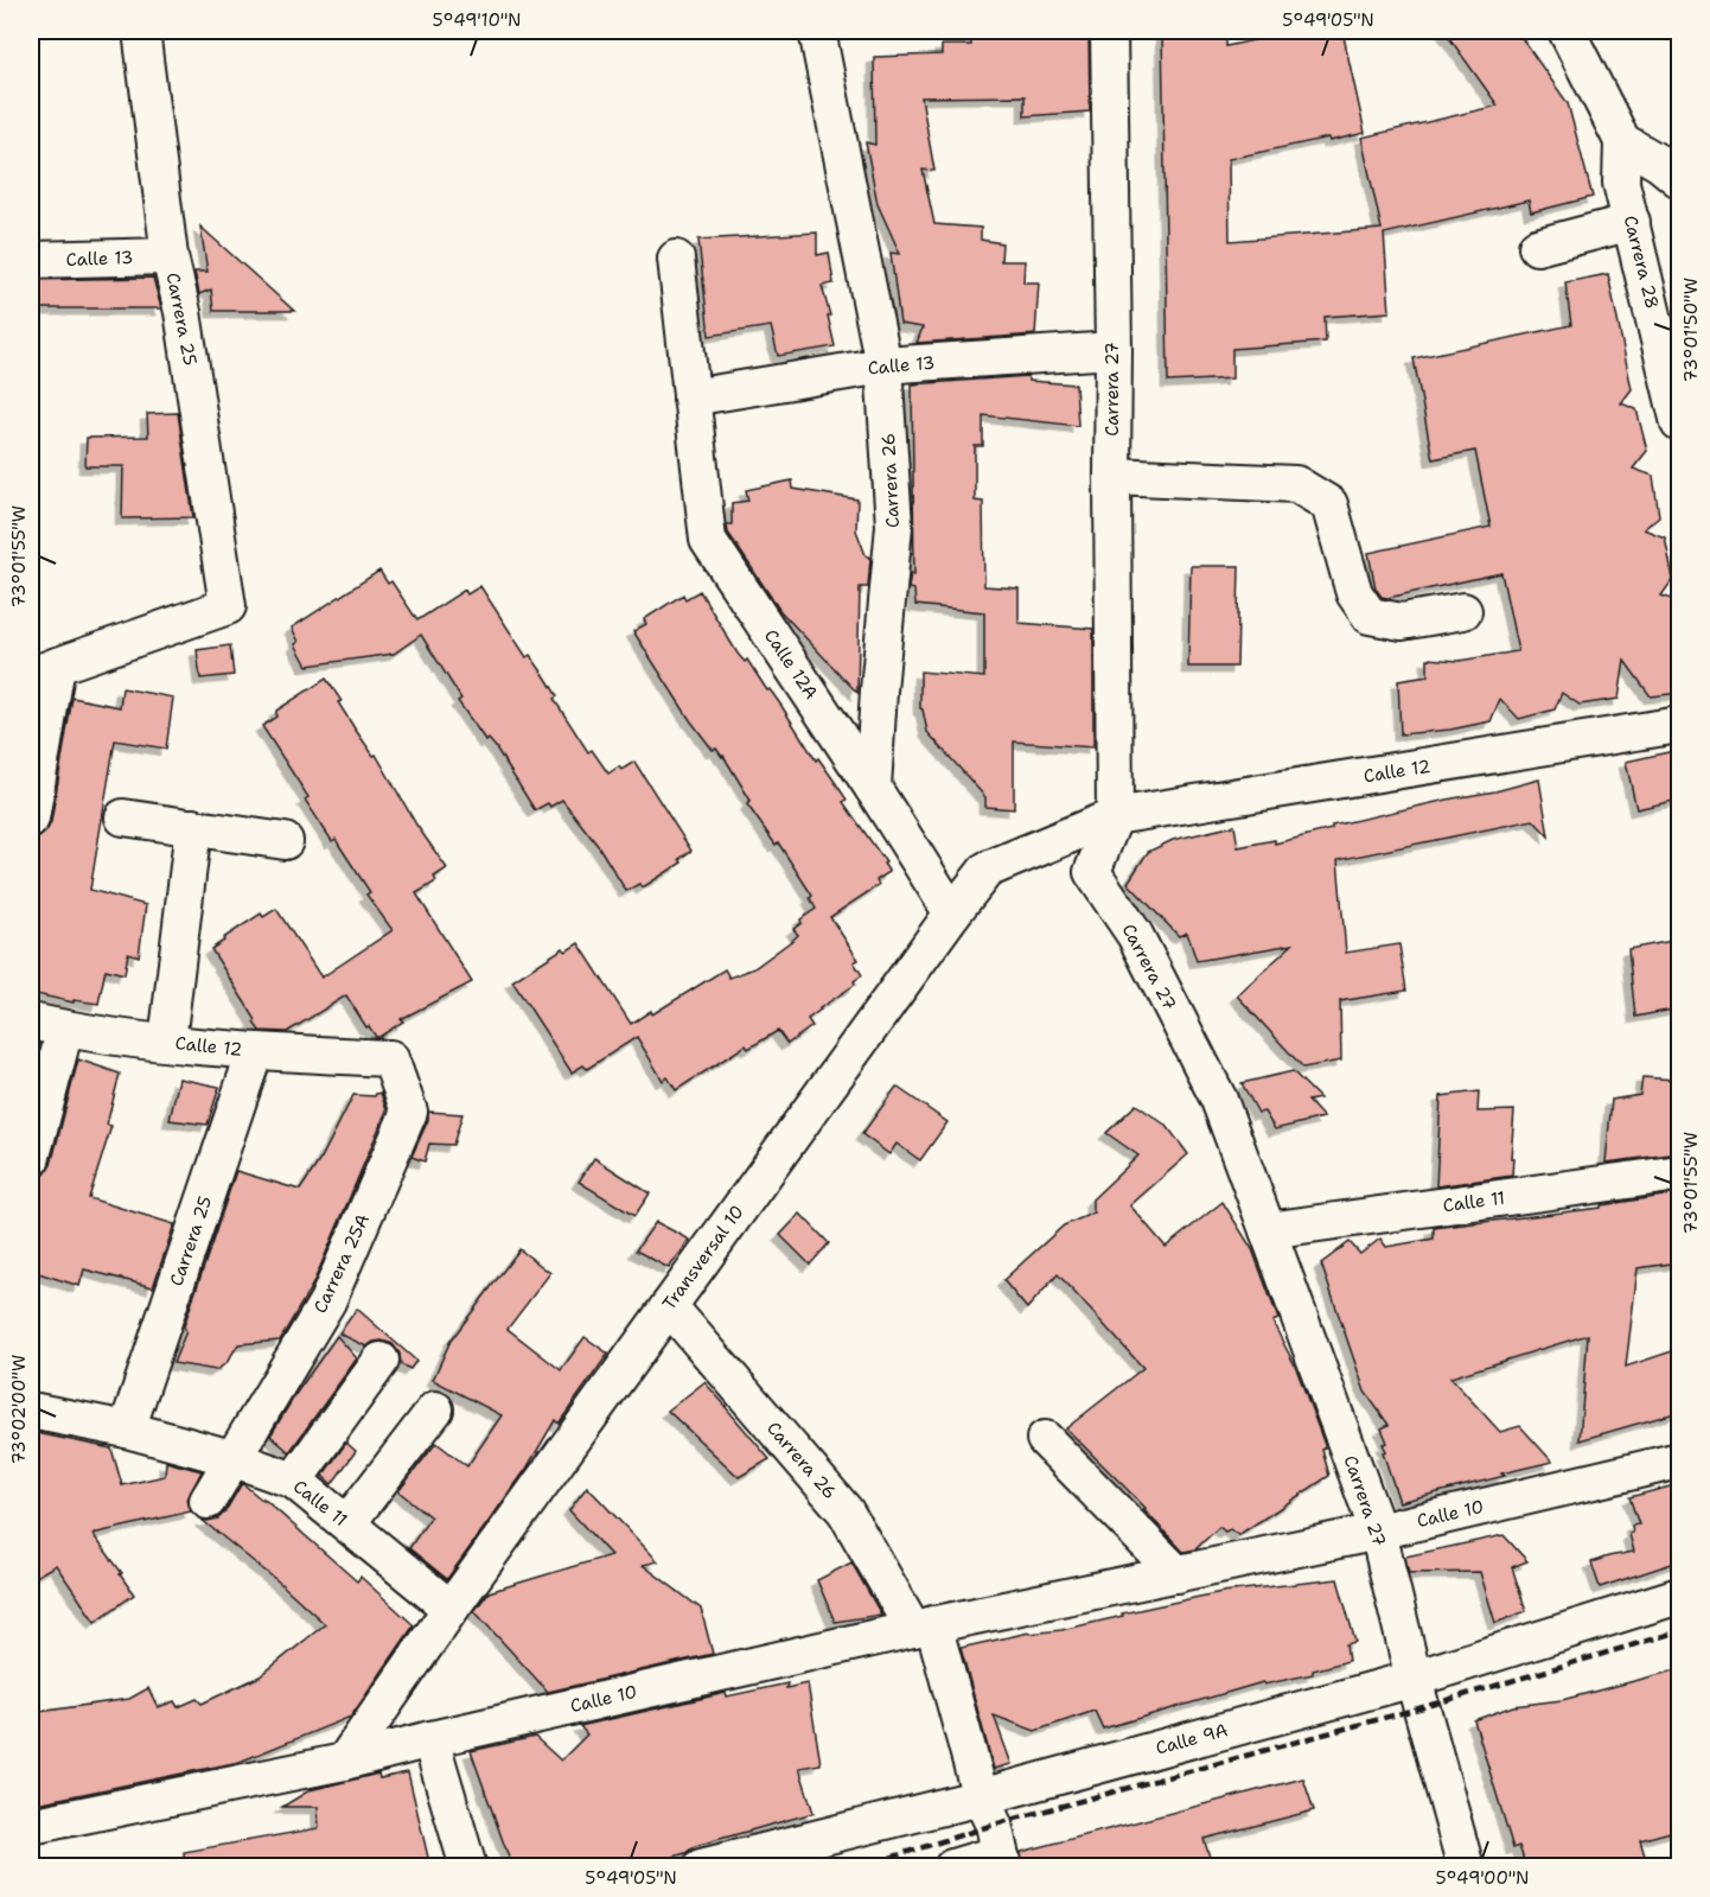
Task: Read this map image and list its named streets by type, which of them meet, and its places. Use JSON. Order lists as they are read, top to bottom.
{
  "streets": {
    "street": [
      "Calle 13",
      "Carrera 28",
      "Carrera 25",
      "Carrera 27",
      "Carrera 26",
      "Calle 12A",
      "Calle 12",
      "Calle 11",
      "Transversal 10",
      "Carrera 25A",
      "Calle 10",
      "Calle 9A"
    ]
  },
  "crossings": [
    ["Calle 13", "Carrera 25"],
    ["Calle 13", "Carrera 27"],
    ["Calle 13", "Carrera 26"],
    ["Calle 13", "Calle 12A"],
    ["Carrera 25", "Calle 12"],
    ["Carrera 25", "Calle 11"],
    ["Carrera 27", "Calle 12"],
    ["Carrera 27", "Calle 11"],
    ["Carrera 27", "Transversal 10"],
    ["Carrera 27", "Calle 10"],
    ["Carrera 27", "Calle 9A"],
    ["Carrera 26", "Calle 12A"],
    ["Carrera 26", "Transversal 10"],
    ["Carrera 26", "Calle 10"],
    ["Carrera 26", "Calle 9A"],
    ["Calle 12", "Transversal 10"],
    ["Calle 12", "Carrera 25A"],
    ["Calle 11", "Transversal 10"],
    ["Calle 11", "Carrera 25A"],
    ["Transversal 10", "Calle 10"]
  ],
  "coordinates": [
    "5°49'10\"N",
    "5°49'05\"N",
    "73°01'50\"W",
    "73°01'55\"W",
    "73°02'00\"W",
    "5°49'00\"N"
  ]
}
